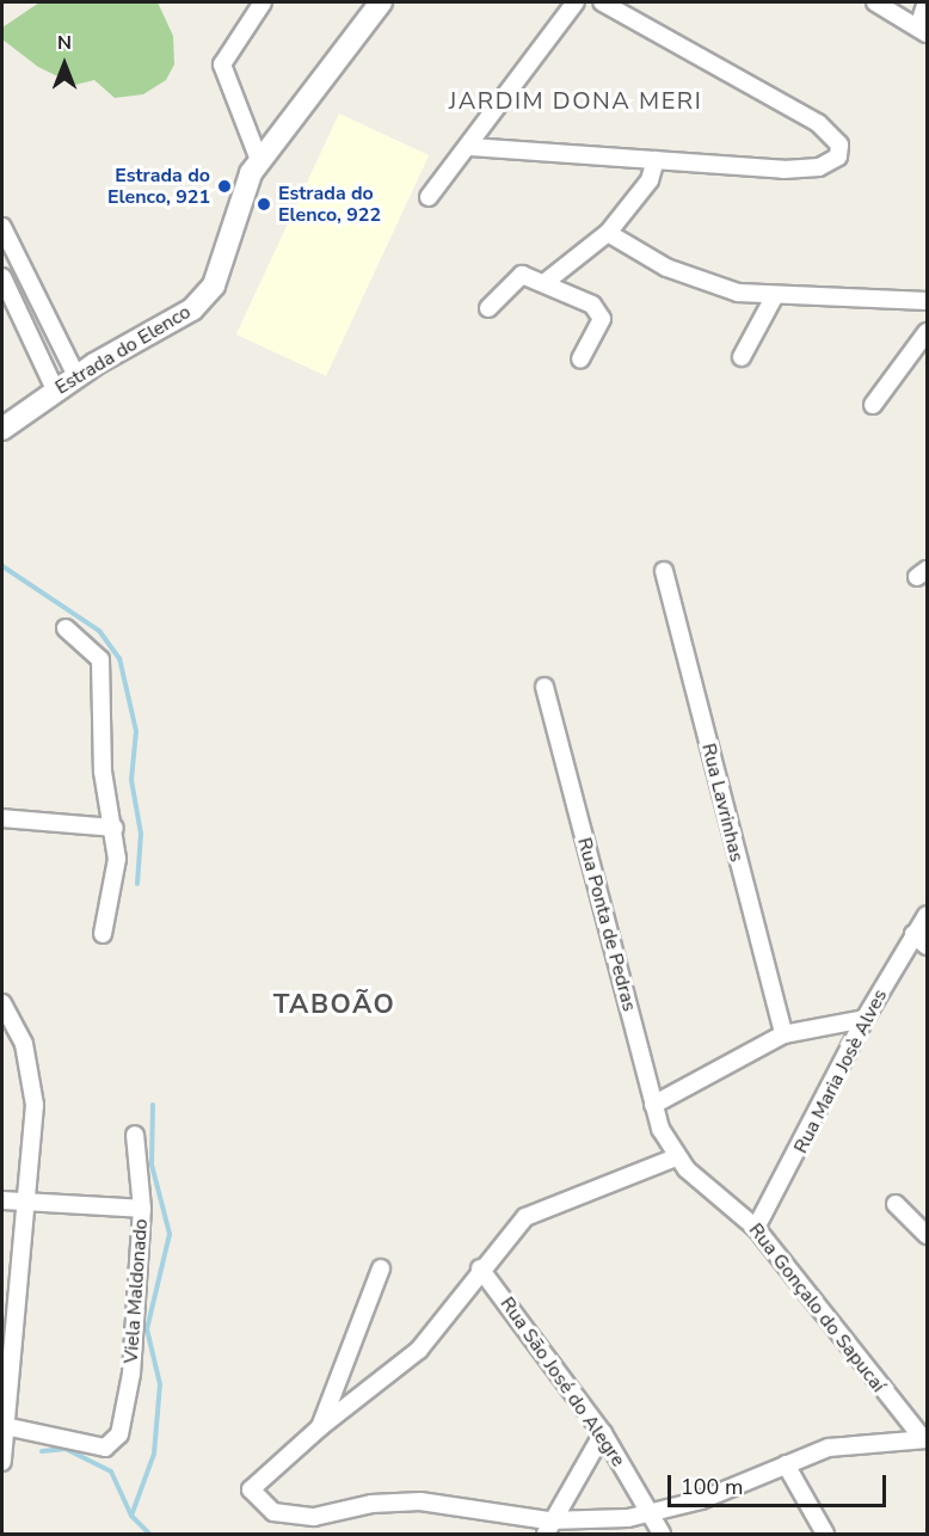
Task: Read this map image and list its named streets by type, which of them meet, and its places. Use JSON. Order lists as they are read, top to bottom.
{
  "streets": {
    "street": [
      "Estrada do Elenco",
      "Rua Lavrinhas",
      "Rua Ponta de Pedras",
      "Rua Maria Josè Alves",
      "Viela Maldonado",
      "Rua Gonçalo do Sapucaí",
      "Rua São José do Alegre"
    ]
  },
  "crossings": [
    ["Rua Ponta de Pedras", "Rua Gonçalo do Sapucaí"],
    ["Rua Maria Josè Alves", "Rua Gonçalo do Sapucaí"]
  ],
  "districts": ["JARDIM DONA MERI", "TABOÃO"],
  "places": ["Estrada do Elenco, 921", "Estrada do Elenco, 922"],
  "scale_bar": "100 m",
  "north": "top"
}
